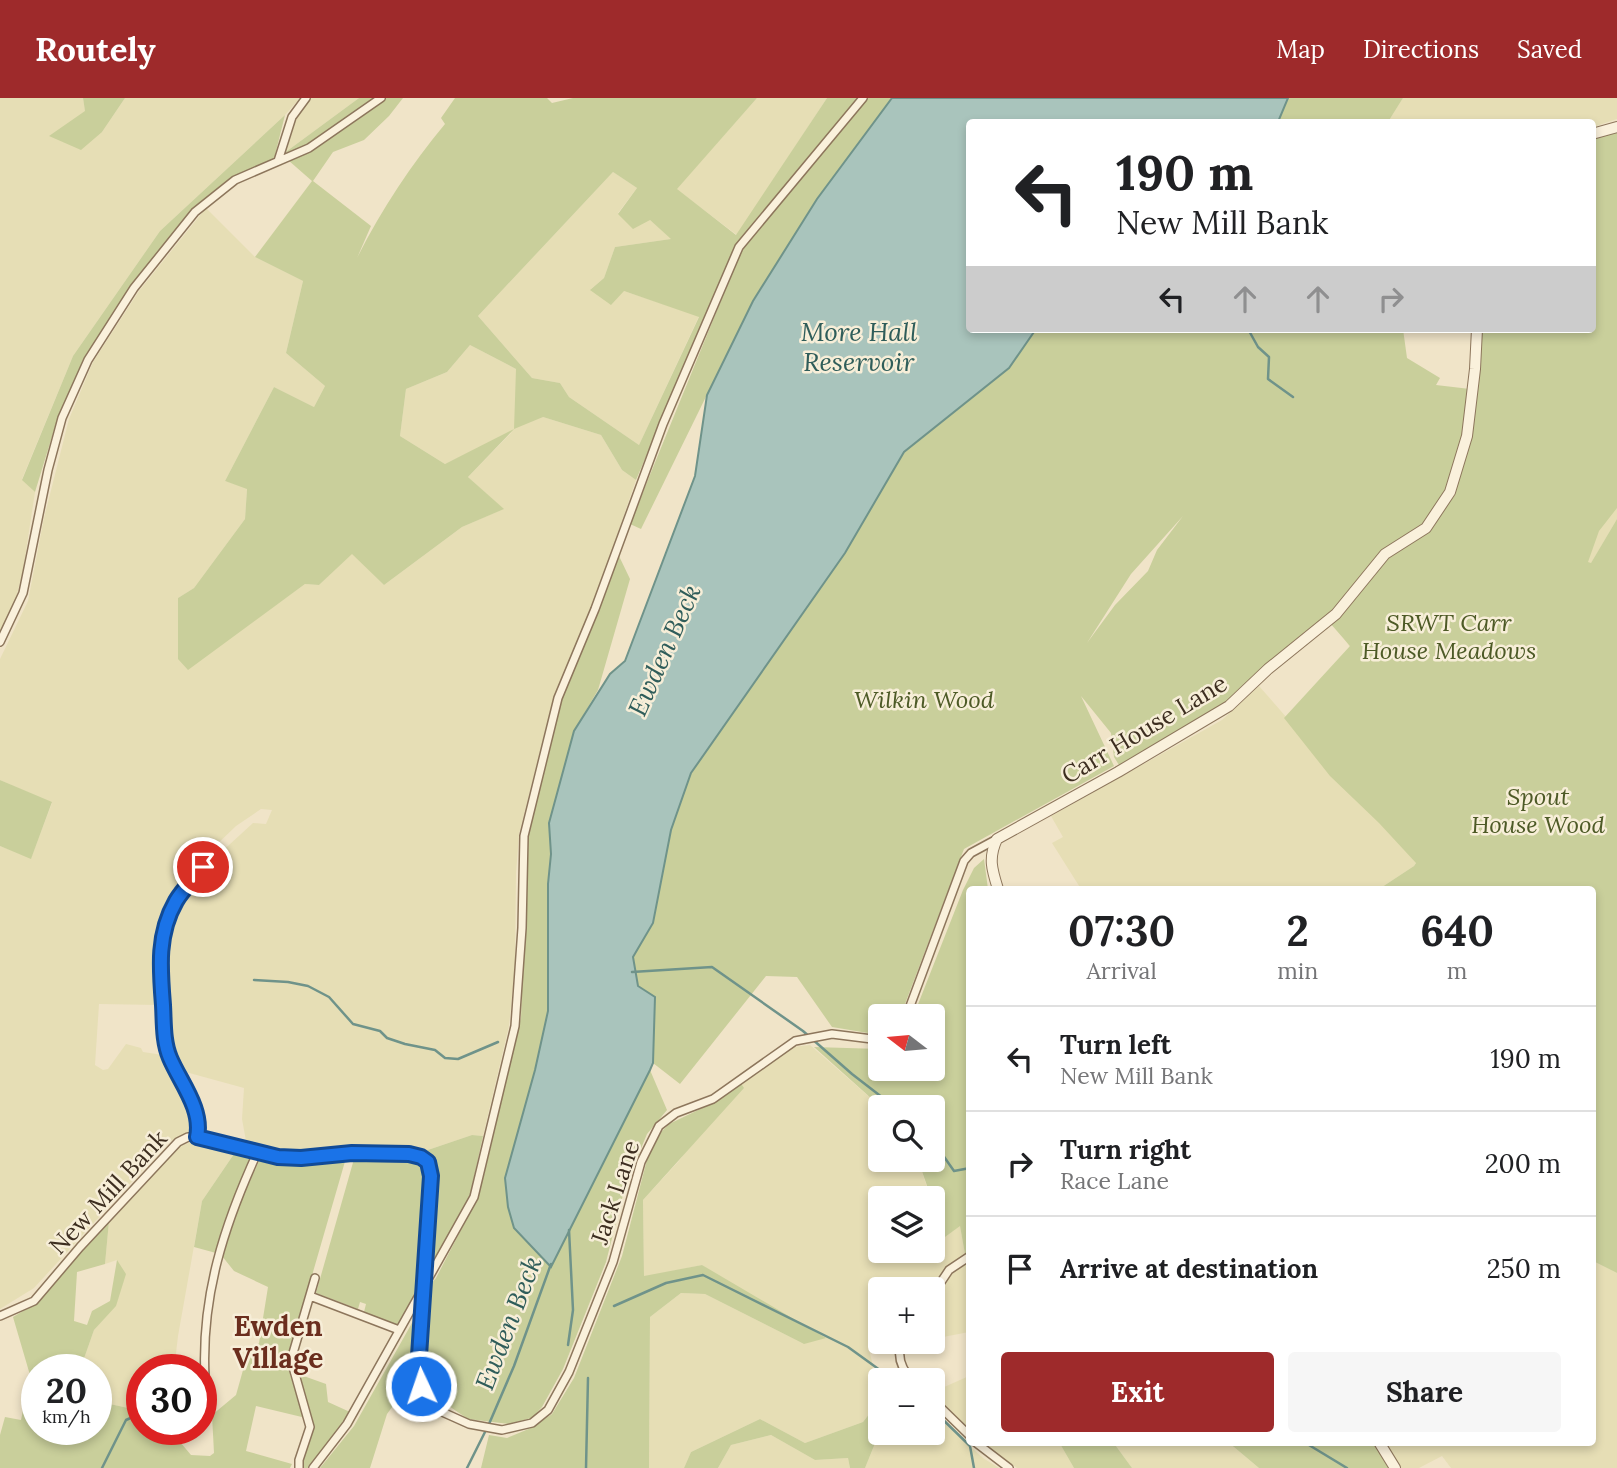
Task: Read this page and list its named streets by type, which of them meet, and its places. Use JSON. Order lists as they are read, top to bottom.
{
  "streets": {
    "street": ["Carr House Lane", "New Mill Bank", "Jack Lane"]
  },
  "crossings": [
    ["New Mill Bank", "Jack Lane"]
  ],
  "districts": ["Ewden Village"],
  "water": ["More Hall Reservoir", "Ewden Beck"],
  "parks": ["SRWT Carr House Meadows", "Wilkin Wood", "Spout House Wood"],
  "north": "left",
  "page": {
    "header": "Routely",
    "nav": ["Map", "Directions", "Saved"],
    "turn": ["190 m", "New Mill Bank"],
    "eta": [
      "07:30",
      "Arrival",
      "2",
      "min",
      "640",
      "m"
    ],
    "map_buttons": ["+", "−"],
    "list": [
      {
        "name": "Turn left",
        "note": "New Mill Bank",
        "value": "190 m"
      },
      {
        "name": "Turn right",
        "note": "Race Lane",
        "value": "200 m"
      },
      {
        "name": "Arrive at destination",
        "value": "250 m"
      }
    ],
    "buttons": ["Exit", "Share"],
    "speed": "20 km/h",
    "limit": "30"
  }
}
